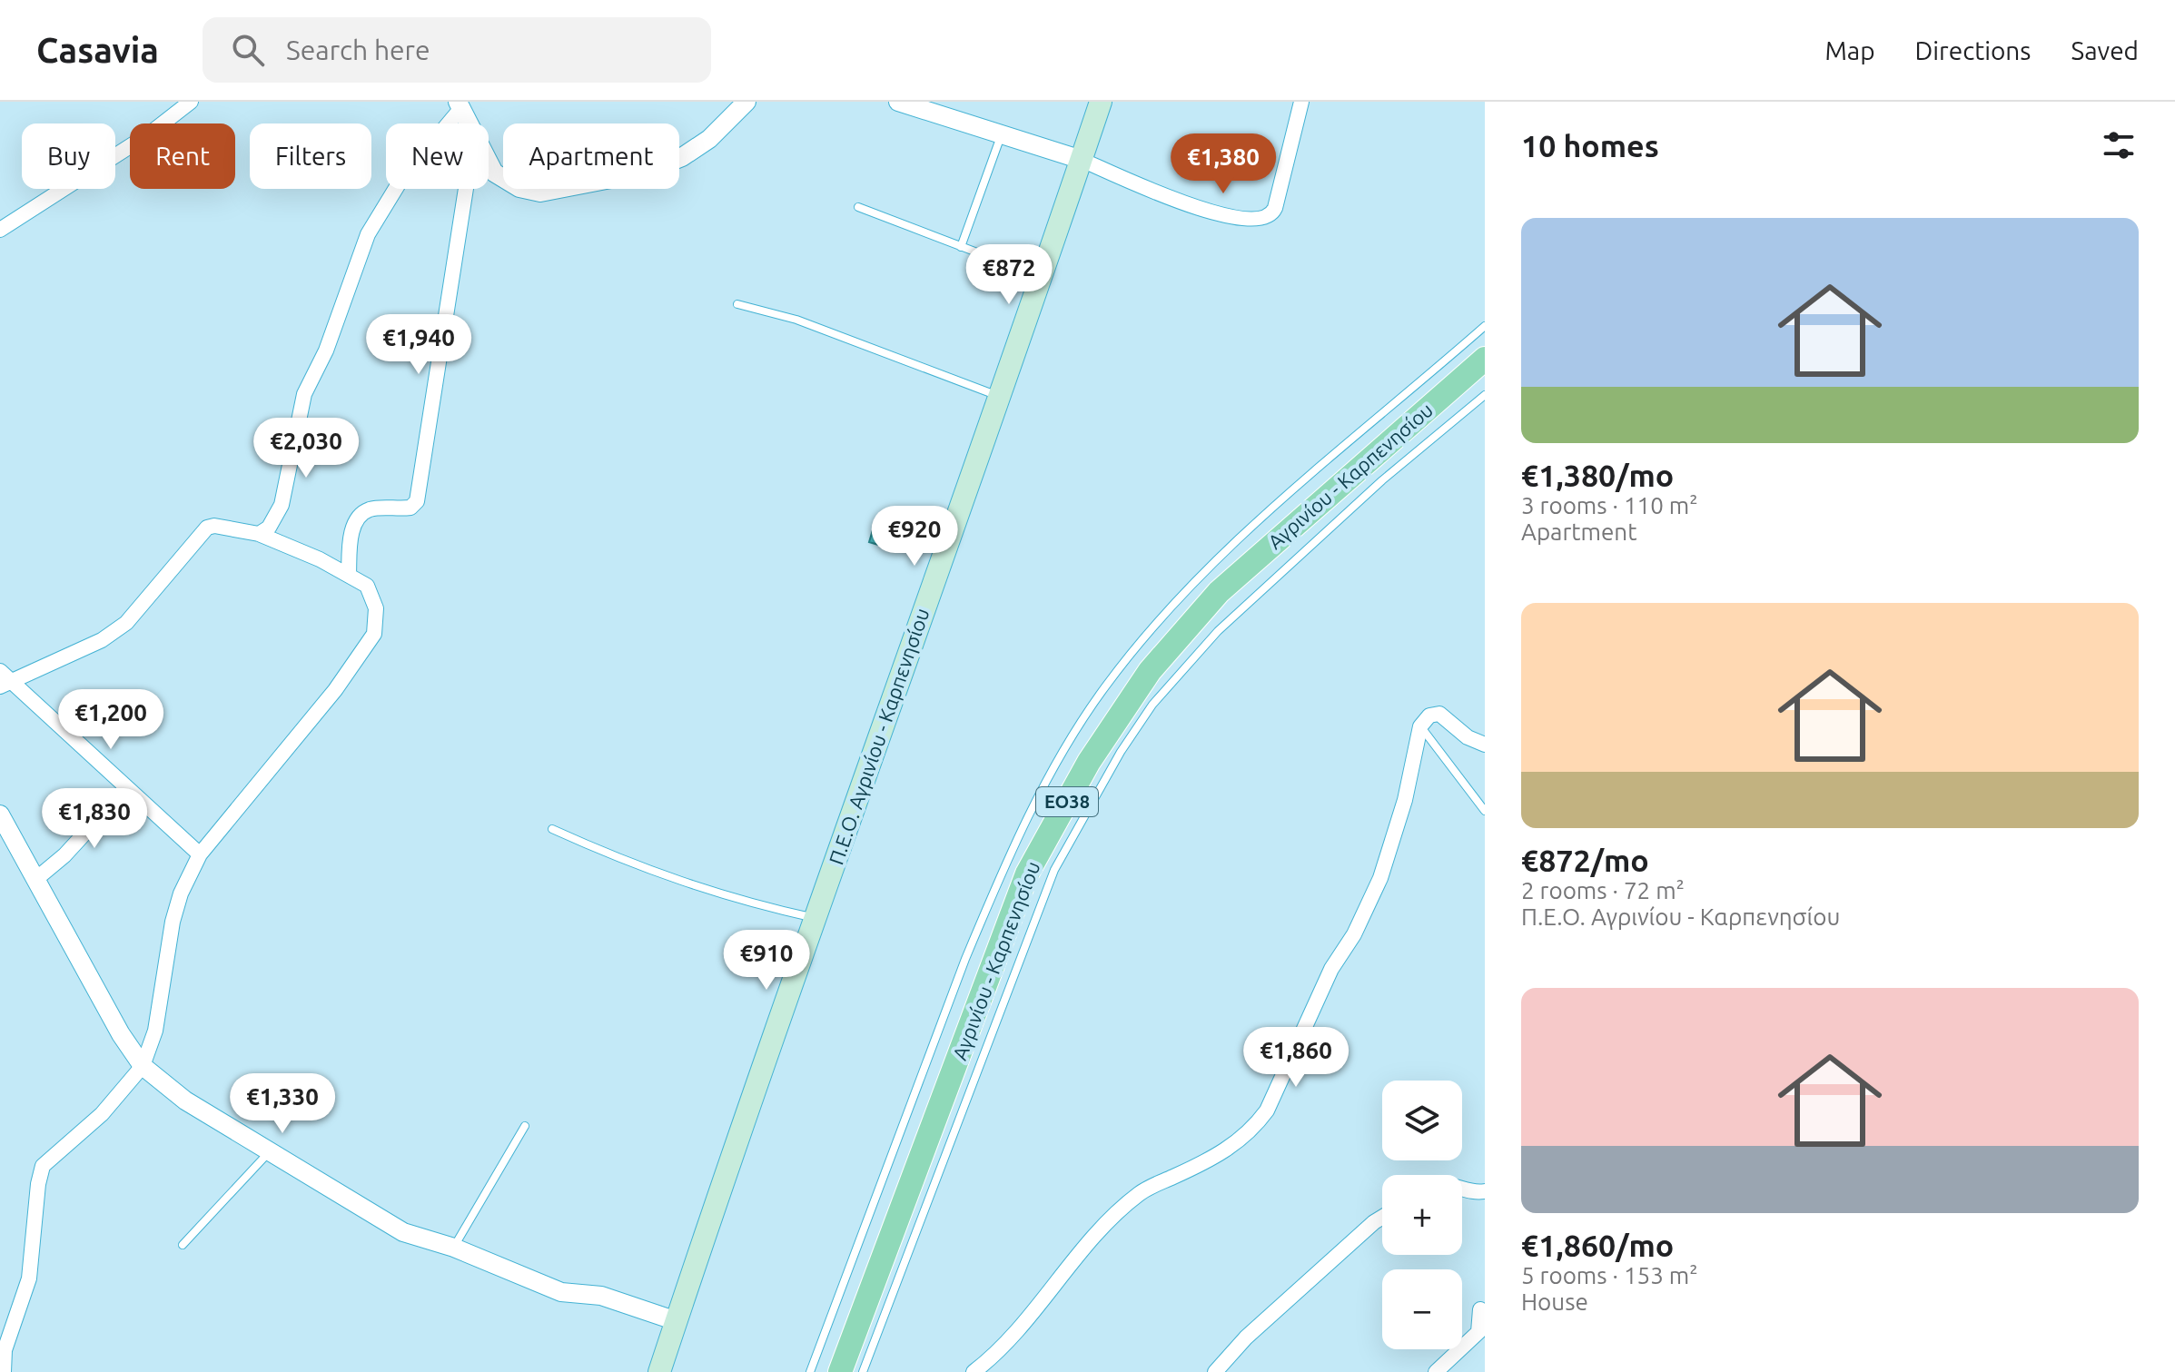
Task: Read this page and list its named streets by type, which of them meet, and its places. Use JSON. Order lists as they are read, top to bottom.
{
  "streets": {
    "main road": ["Αγρινίου - Καρπενησίου", "Π.Ε.Ο. Αγρινίου - Καρπενησίου", "ΕΟ38"]
  },
  "page": {
    "header": "Casavia",
    "search": "Search here",
    "nav": ["Map", "Directions", "Saved"],
    "heading": "10 homes",
    "chip": [
      "Buy",
      "Rent",
      "Filters",
      "New",
      "Apartment"
    ],
    "price": [
      "€1,380",
      "€872",
      "€1,940",
      "€2,030",
      "€920",
      "€1,200",
      "€1,830",
      "€910",
      "€1,860",
      "€1,330"
    ],
    "list": [
      {
        "name": "€1,380/mo",
        "note": "3 rooms · 110 m² · Apartment"
      },
      {
        "name": "€872/mo",
        "note": "2 rooms · 72 m² · Π.Ε.Ο. Αγρινίου - Καρπενησίου"
      },
      {
        "name": "€1,860/mo",
        "note": "5 rooms · 153 m² · House"
      }
    ],
    "map_buttons": ["+", "−"]
  }
}
